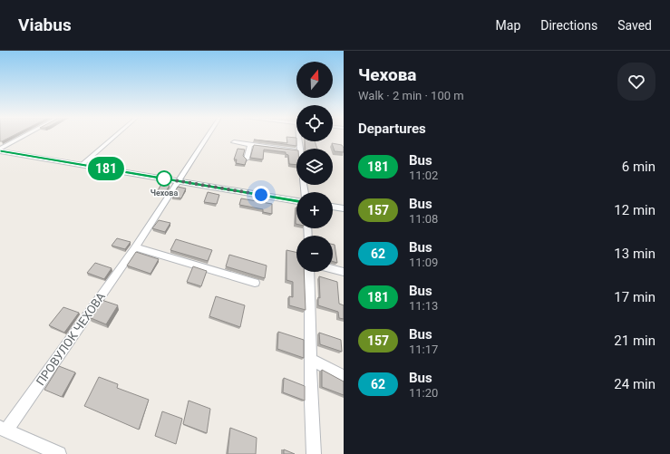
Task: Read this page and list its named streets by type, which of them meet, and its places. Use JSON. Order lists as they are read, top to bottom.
{
  "streets": {
    "street": ["ПРОВУЛОК ЧЕХОВА"]
  },
  "places": ["Чехова"],
  "lines": ["bus line 181"],
  "north": "top",
  "page": {
    "header": "Viabus",
    "nav": ["Map", "Directions", "Saved"],
    "on_map": "181",
    "heading": [
      ["Чехова", "Walk · 2 min · 100 m"],
      "Departures"
    ],
    "map_buttons": ["+", "−"],
    "list": [
      {
        "mark": "181",
        "name": "Bus",
        "note": "11:02",
        "value": "6 min"
      },
      {
        "mark": "157",
        "name": "Bus",
        "note": "11:08",
        "value": "12 min"
      },
      {
        "mark": "62",
        "name": "Bus",
        "note": "11:09",
        "value": "13 min"
      },
      {
        "mark": "181",
        "name": "Bus",
        "note": "11:13",
        "value": "17 min"
      },
      {
        "mark": "157",
        "name": "Bus",
        "note": "11:17",
        "value": "21 min"
      },
      {
        "mark": "62",
        "name": "Bus",
        "note": "11:20",
        "value": "24 min"
      }
    ]
  }
}
